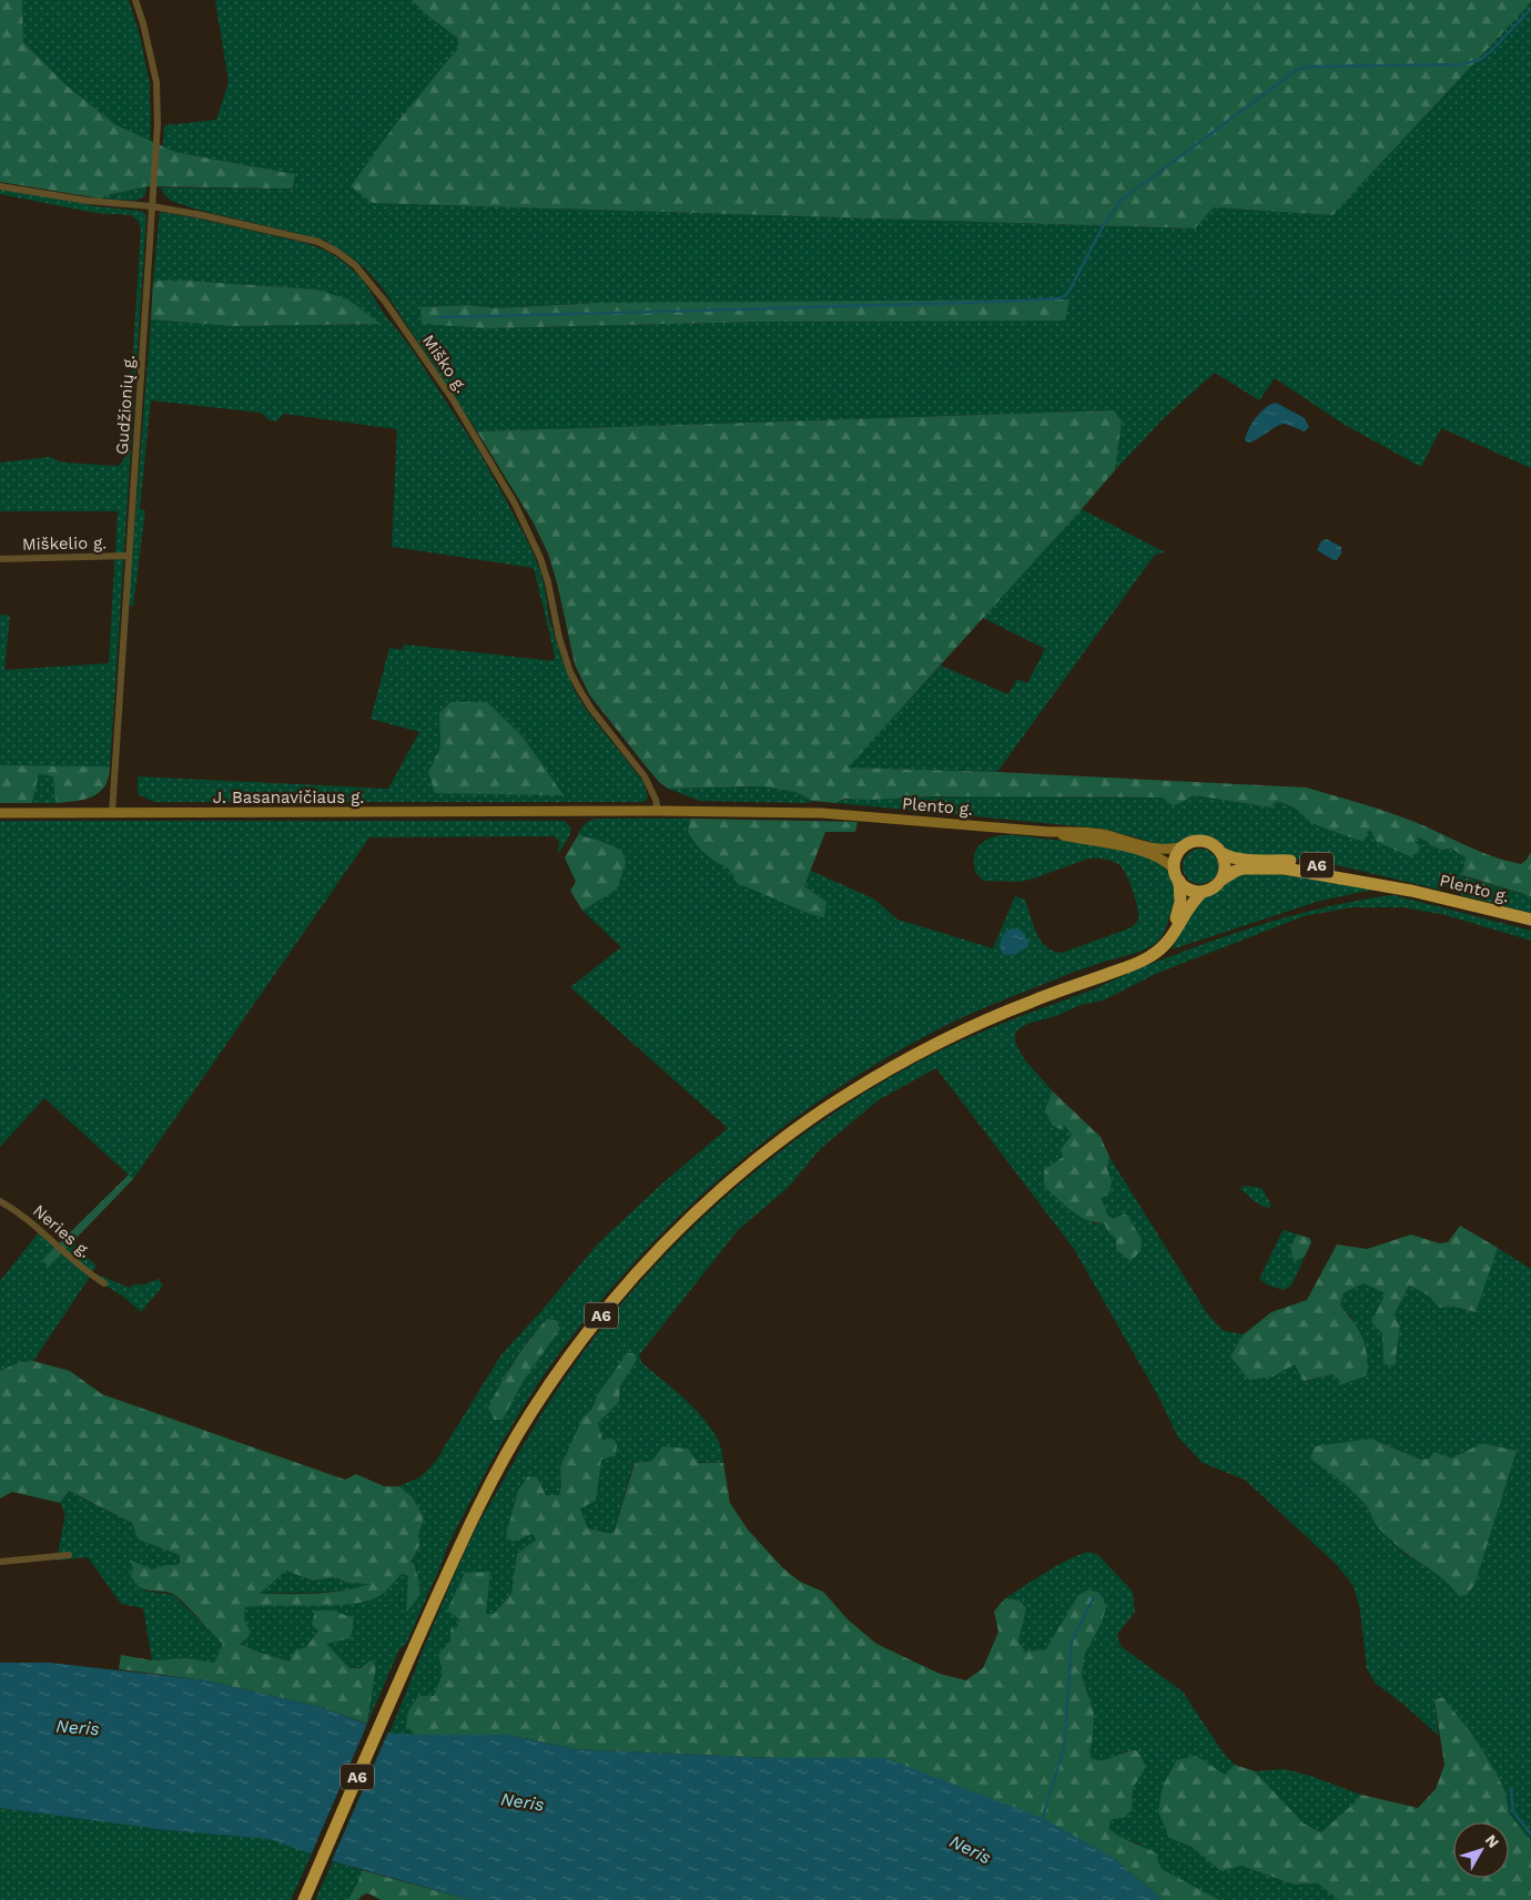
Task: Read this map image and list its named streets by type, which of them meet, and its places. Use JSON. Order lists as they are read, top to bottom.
{
  "streets": {
    "highway": ["Plento g.", "A6"],
    "main road": ["J. Basanavičiaus g."],
    "street": [
      "Miško g.",
      "Gudžionių g.",
      "Miškelio g.",
      "Neries g."
    ]
  },
  "crossings": [
    ["Miško g.", "Gudžionių g."],
    ["Miško g.", "J. Basanavičiaus g."],
    ["Miško g.", "Plento g."],
    ["Gudžionių g.", "Miškelio g."],
    ["Gudžionių g.", "J. Basanavičiaus g."],
    ["J. Basanavičiaus g.", "Plento g."],
    ["Plento g.", "A6"]
  ],
  "water": ["Neris"],
  "north": "top right"
}
